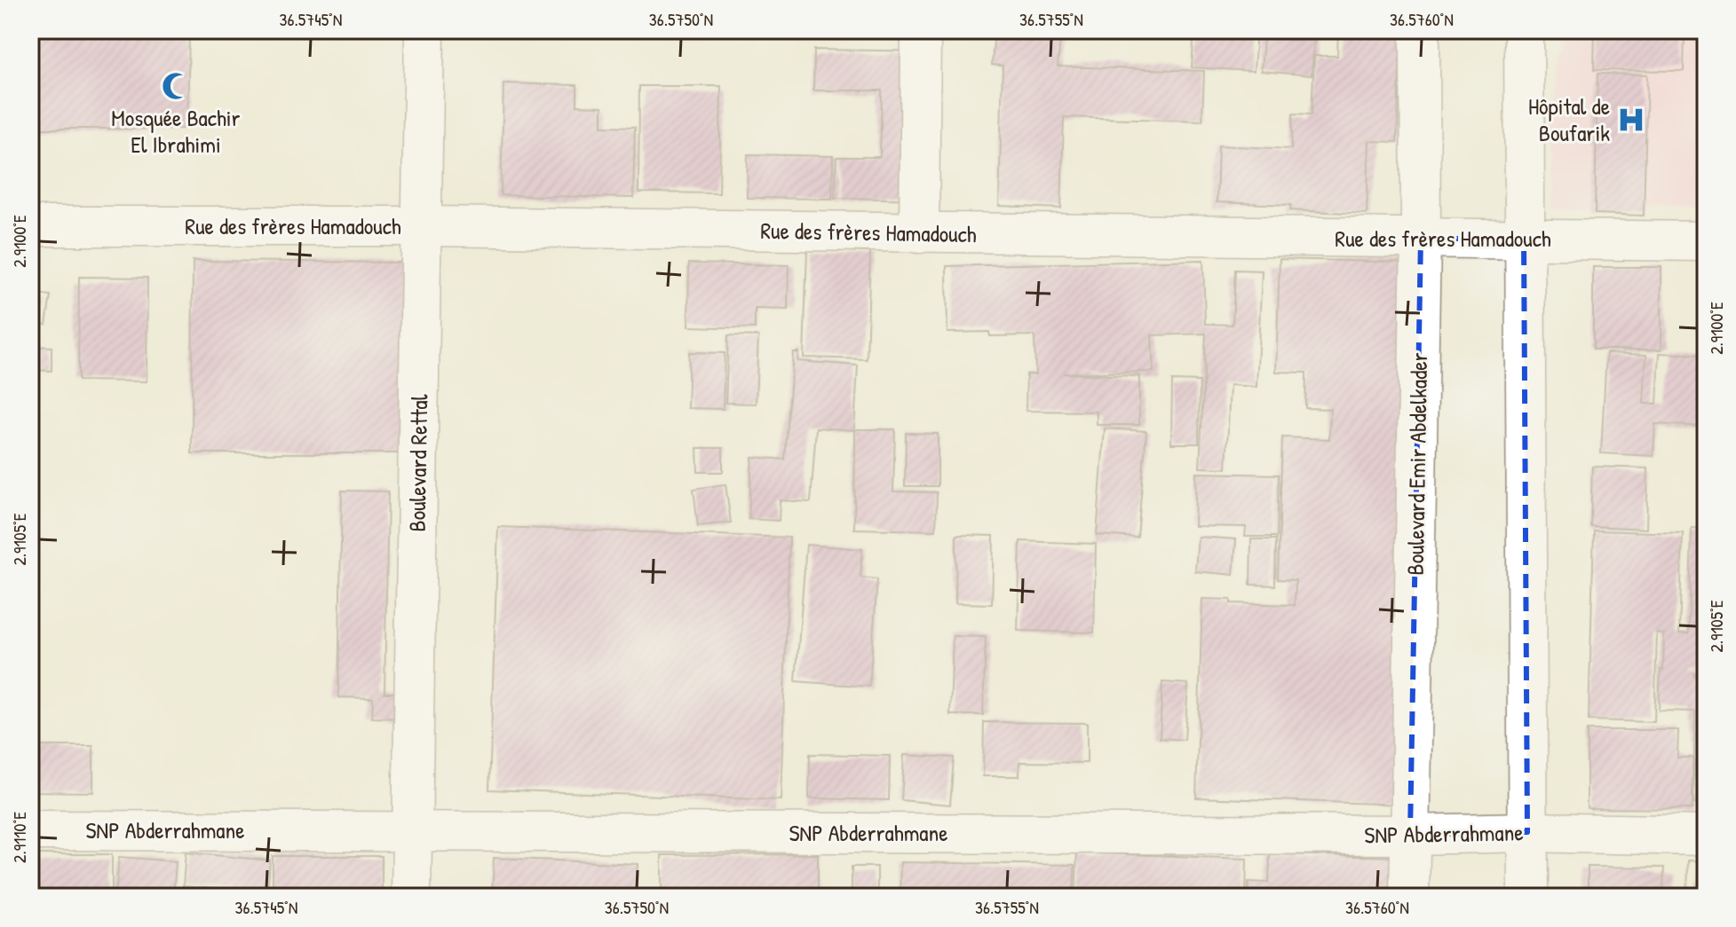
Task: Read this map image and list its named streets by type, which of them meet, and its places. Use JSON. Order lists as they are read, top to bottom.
{
  "streets": {
    "street": [
      "Rue des frères Hamadouch",
      "Boulevard Rettal",
      "Boulevard Emir Abdelkader",
      "SNP Abderrahmane"
    ]
  },
  "crossings": [
    ["Rue des frères Hamadouch", "Boulevard Rettal"],
    ["Rue des frères Hamadouch", "Boulevard Emir Abdelkader"],
    ["Boulevard Rettal", "SNP Abderrahmane"],
    ["Boulevard Emir Abdelkader", "SNP Abderrahmane"]
  ],
  "places": {
    "mosque": ["Mosquée Bachir El Ibrahimi"],
    "hospital": ["Hôpital de Boufarik"]
  },
  "coordinates": [
    "36.5745°N",
    "36.5750°N",
    "36.5755°N",
    "36.5760°N",
    "2.9100°E",
    "2.9105°E",
    "2.9110°E"
  ]
}
